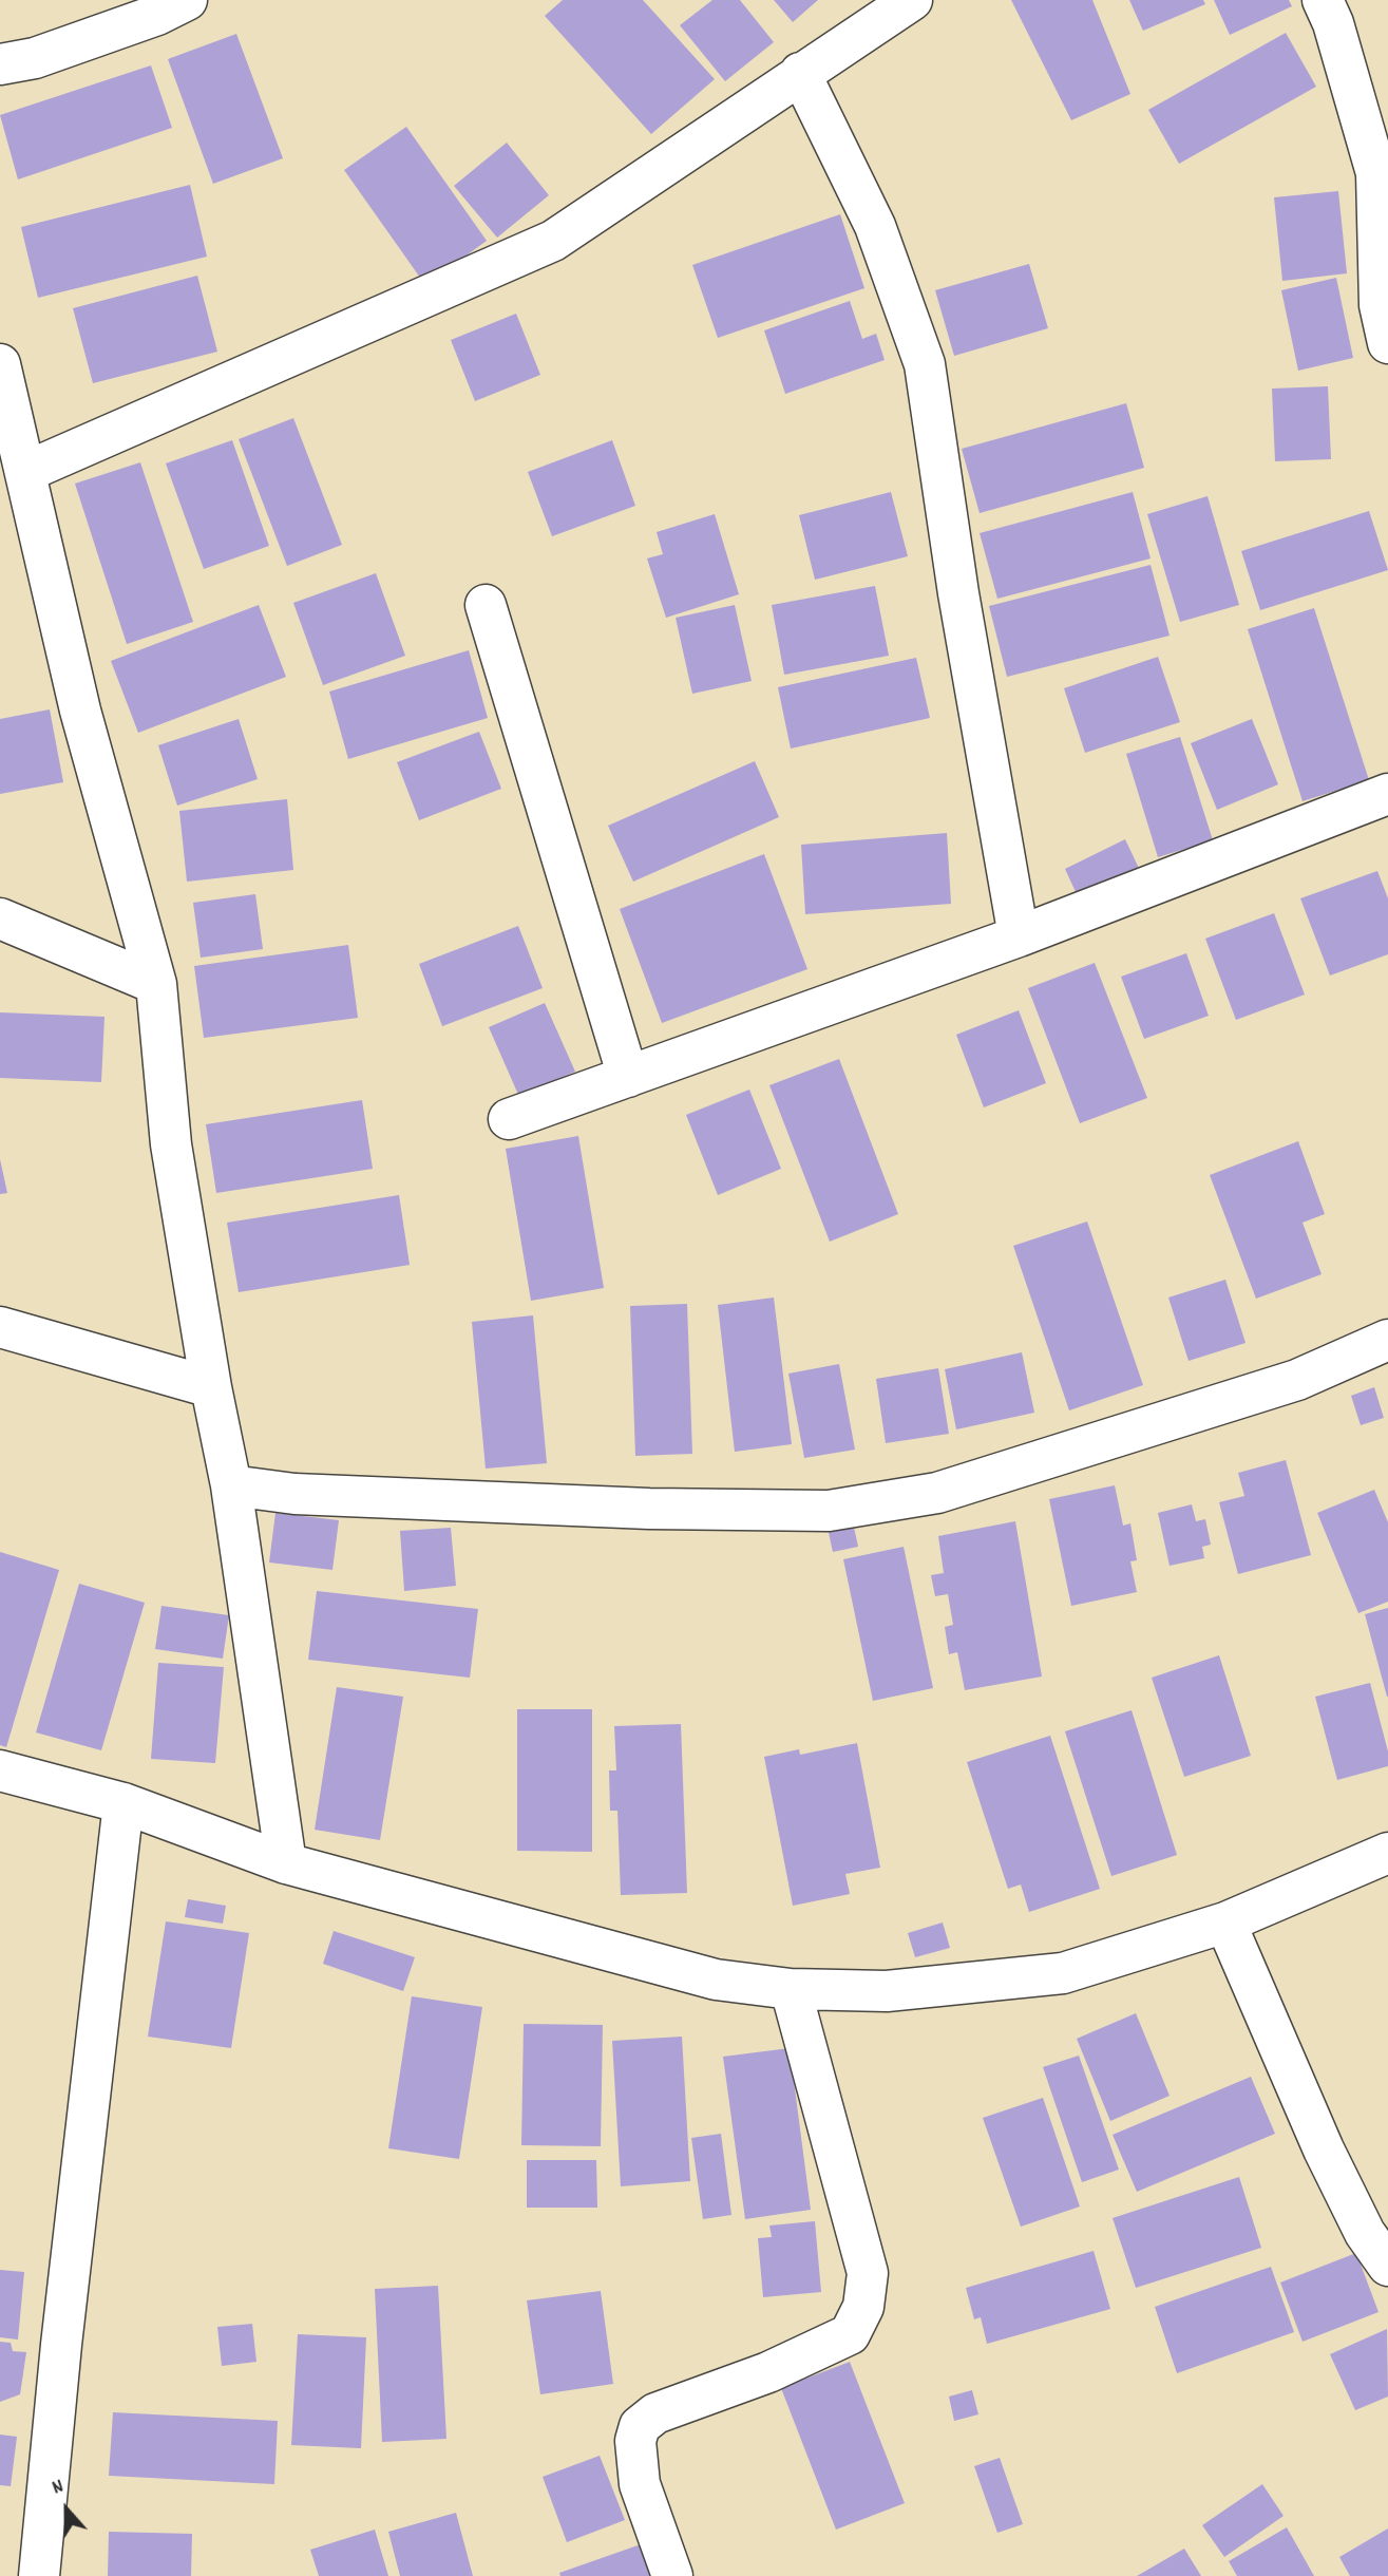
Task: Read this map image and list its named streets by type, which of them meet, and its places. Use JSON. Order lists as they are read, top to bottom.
{
  "north": "top"
}
